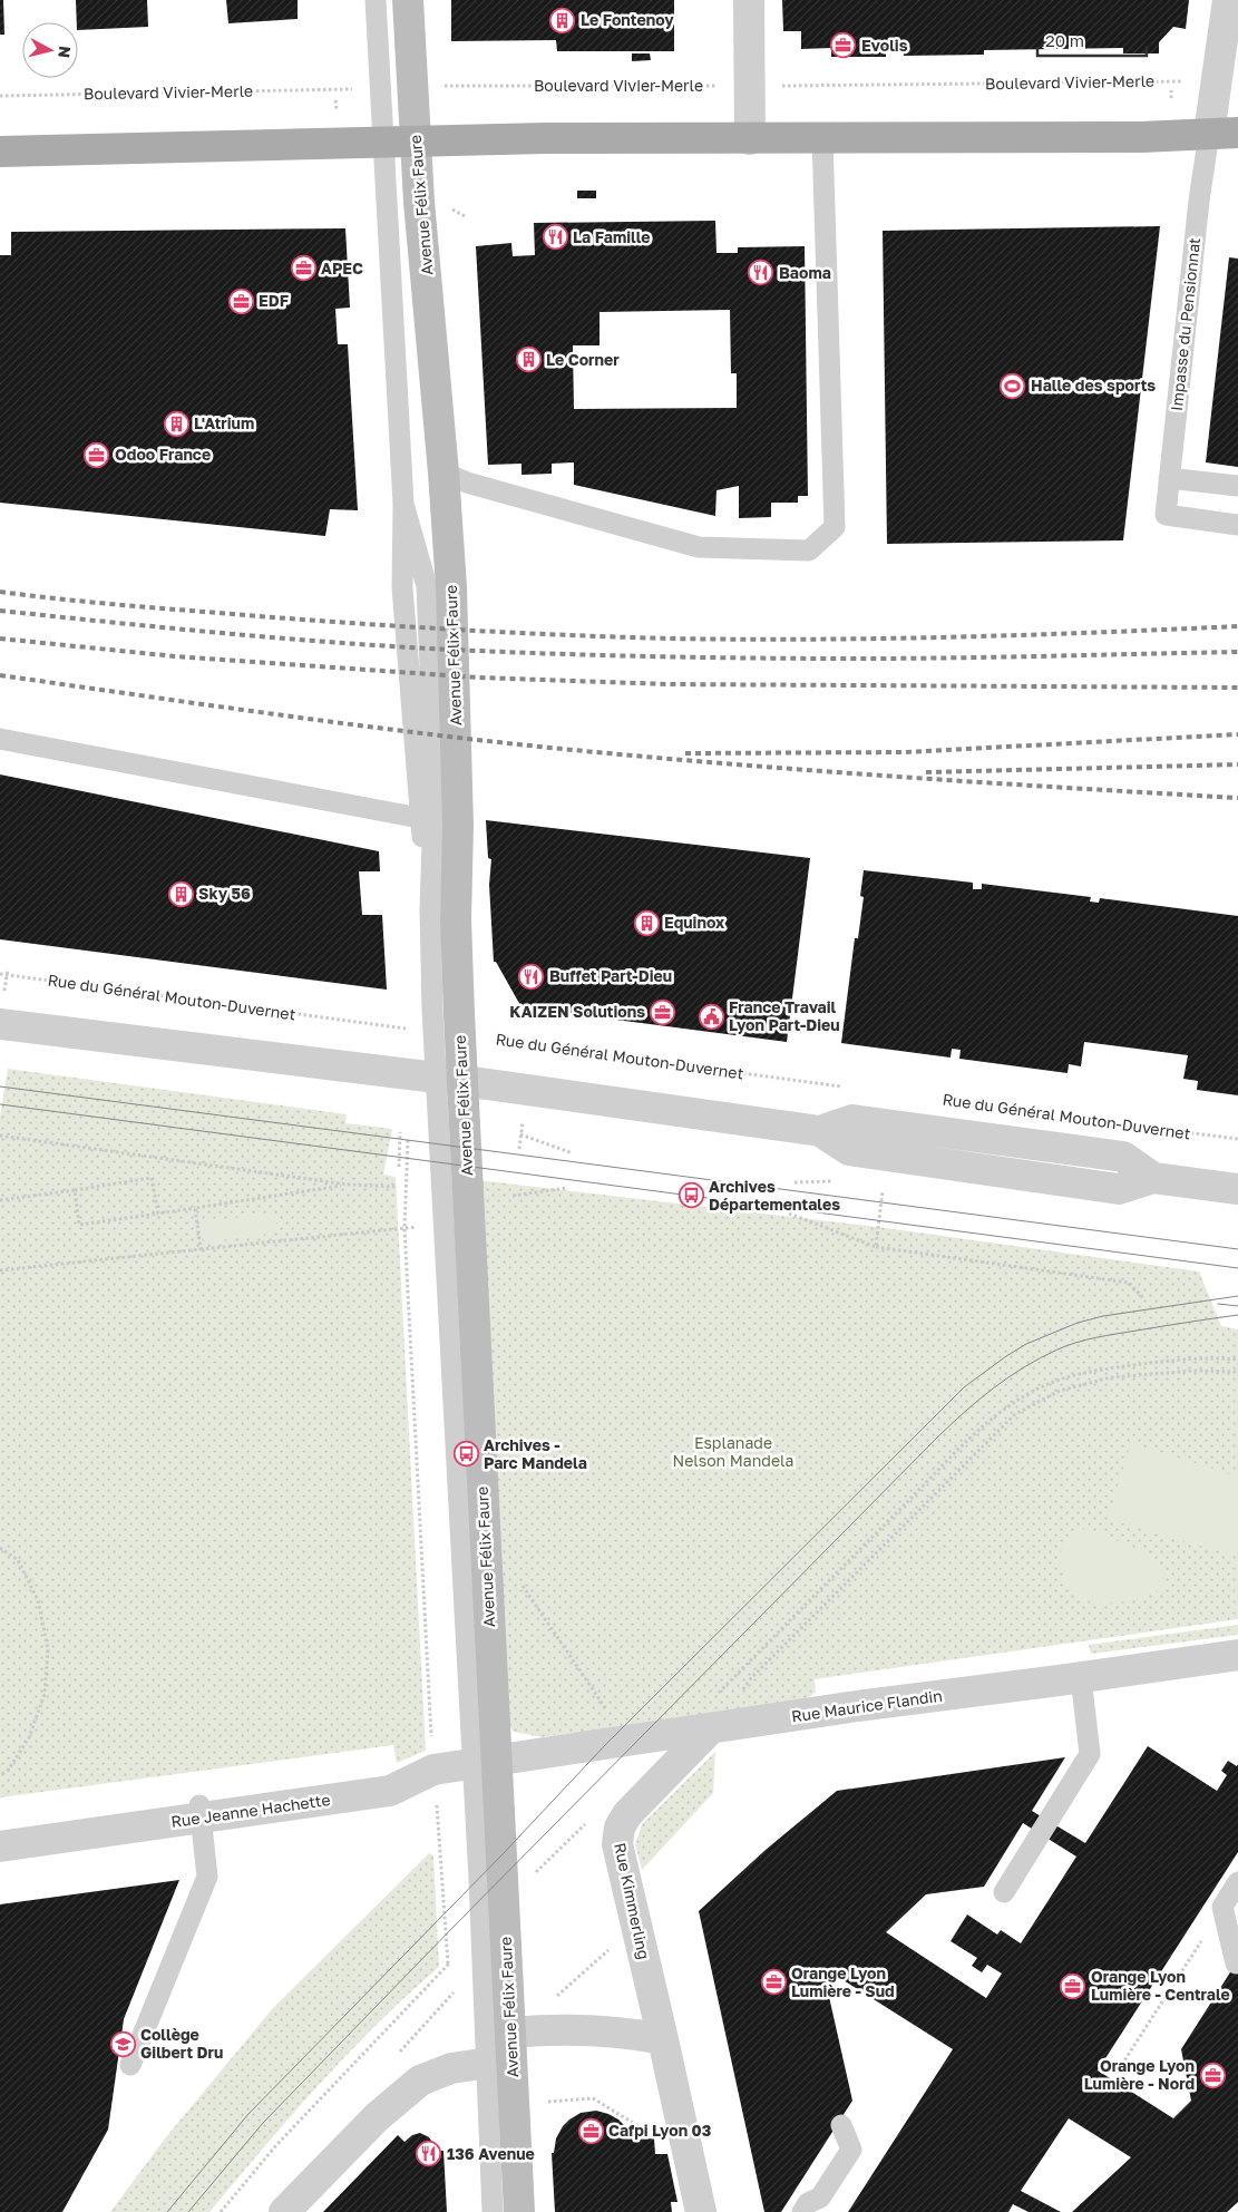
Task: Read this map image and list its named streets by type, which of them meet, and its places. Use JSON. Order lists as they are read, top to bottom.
{
  "streets": {
    "main road": ["Avenue Félix Faure"],
    "street": ["Rue Maurice Flandin", "Rue Jeanne Hachette", "Rue Kimmerling"],
    "lane": ["Impasse du Pensionnat"],
    "path": ["Boulevard Vivier-Merle", "Rue du Général Mouton-Duvernet"]
  },
  "crossings": [
    ["Boulevard Vivier-Merle", "Avenue Félix Faure"],
    ["Avenue Félix Faure", "Rue du Général Mouton-Duvernet"],
    ["Avenue Félix Faure", "Rue Maurice Flandin"],
    ["Avenue Félix Faure", "Rue Jeanne Hachette"],
    ["Rue Maurice Flandin", "Rue Jeanne Hachette"],
    ["Rue Maurice Flandin", "Rue Kimmerling"]
  ],
  "parks": ["Esplanade Nelson Mandela"],
  "places": {
    "building": [
      "Le Fontenoy",
      "Le Corner",
      "L'Atrium",
      "Sky 56",
      "Equinox"
    ],
    "office": [
      "Evolis",
      "APEC",
      "EDF",
      "Odoo France",
      "KAIZEN Solutions",
      "Orange Lyon Lumière - Sud",
      "Orange Lyon Lumière - Centrale",
      "Orange Lyon Lumière - Nord",
      "Cafpi Lyon 03"
    ],
    "restaurant": [
      "La Famille",
      "Baoma",
      "Buffet Part-Dieu",
      "136 Avenue"
    ],
    "sports": ["Halle des sports"],
    "public building": ["France Travail Lyon Part-Dieu"],
    "bus stop": ["Archives Départementales", "Archives - Parc Mandela"],
    "school or university": ["Collège Gilbert Dru"]
  },
  "scale_bar": "20 m",
  "north": "right"
}
